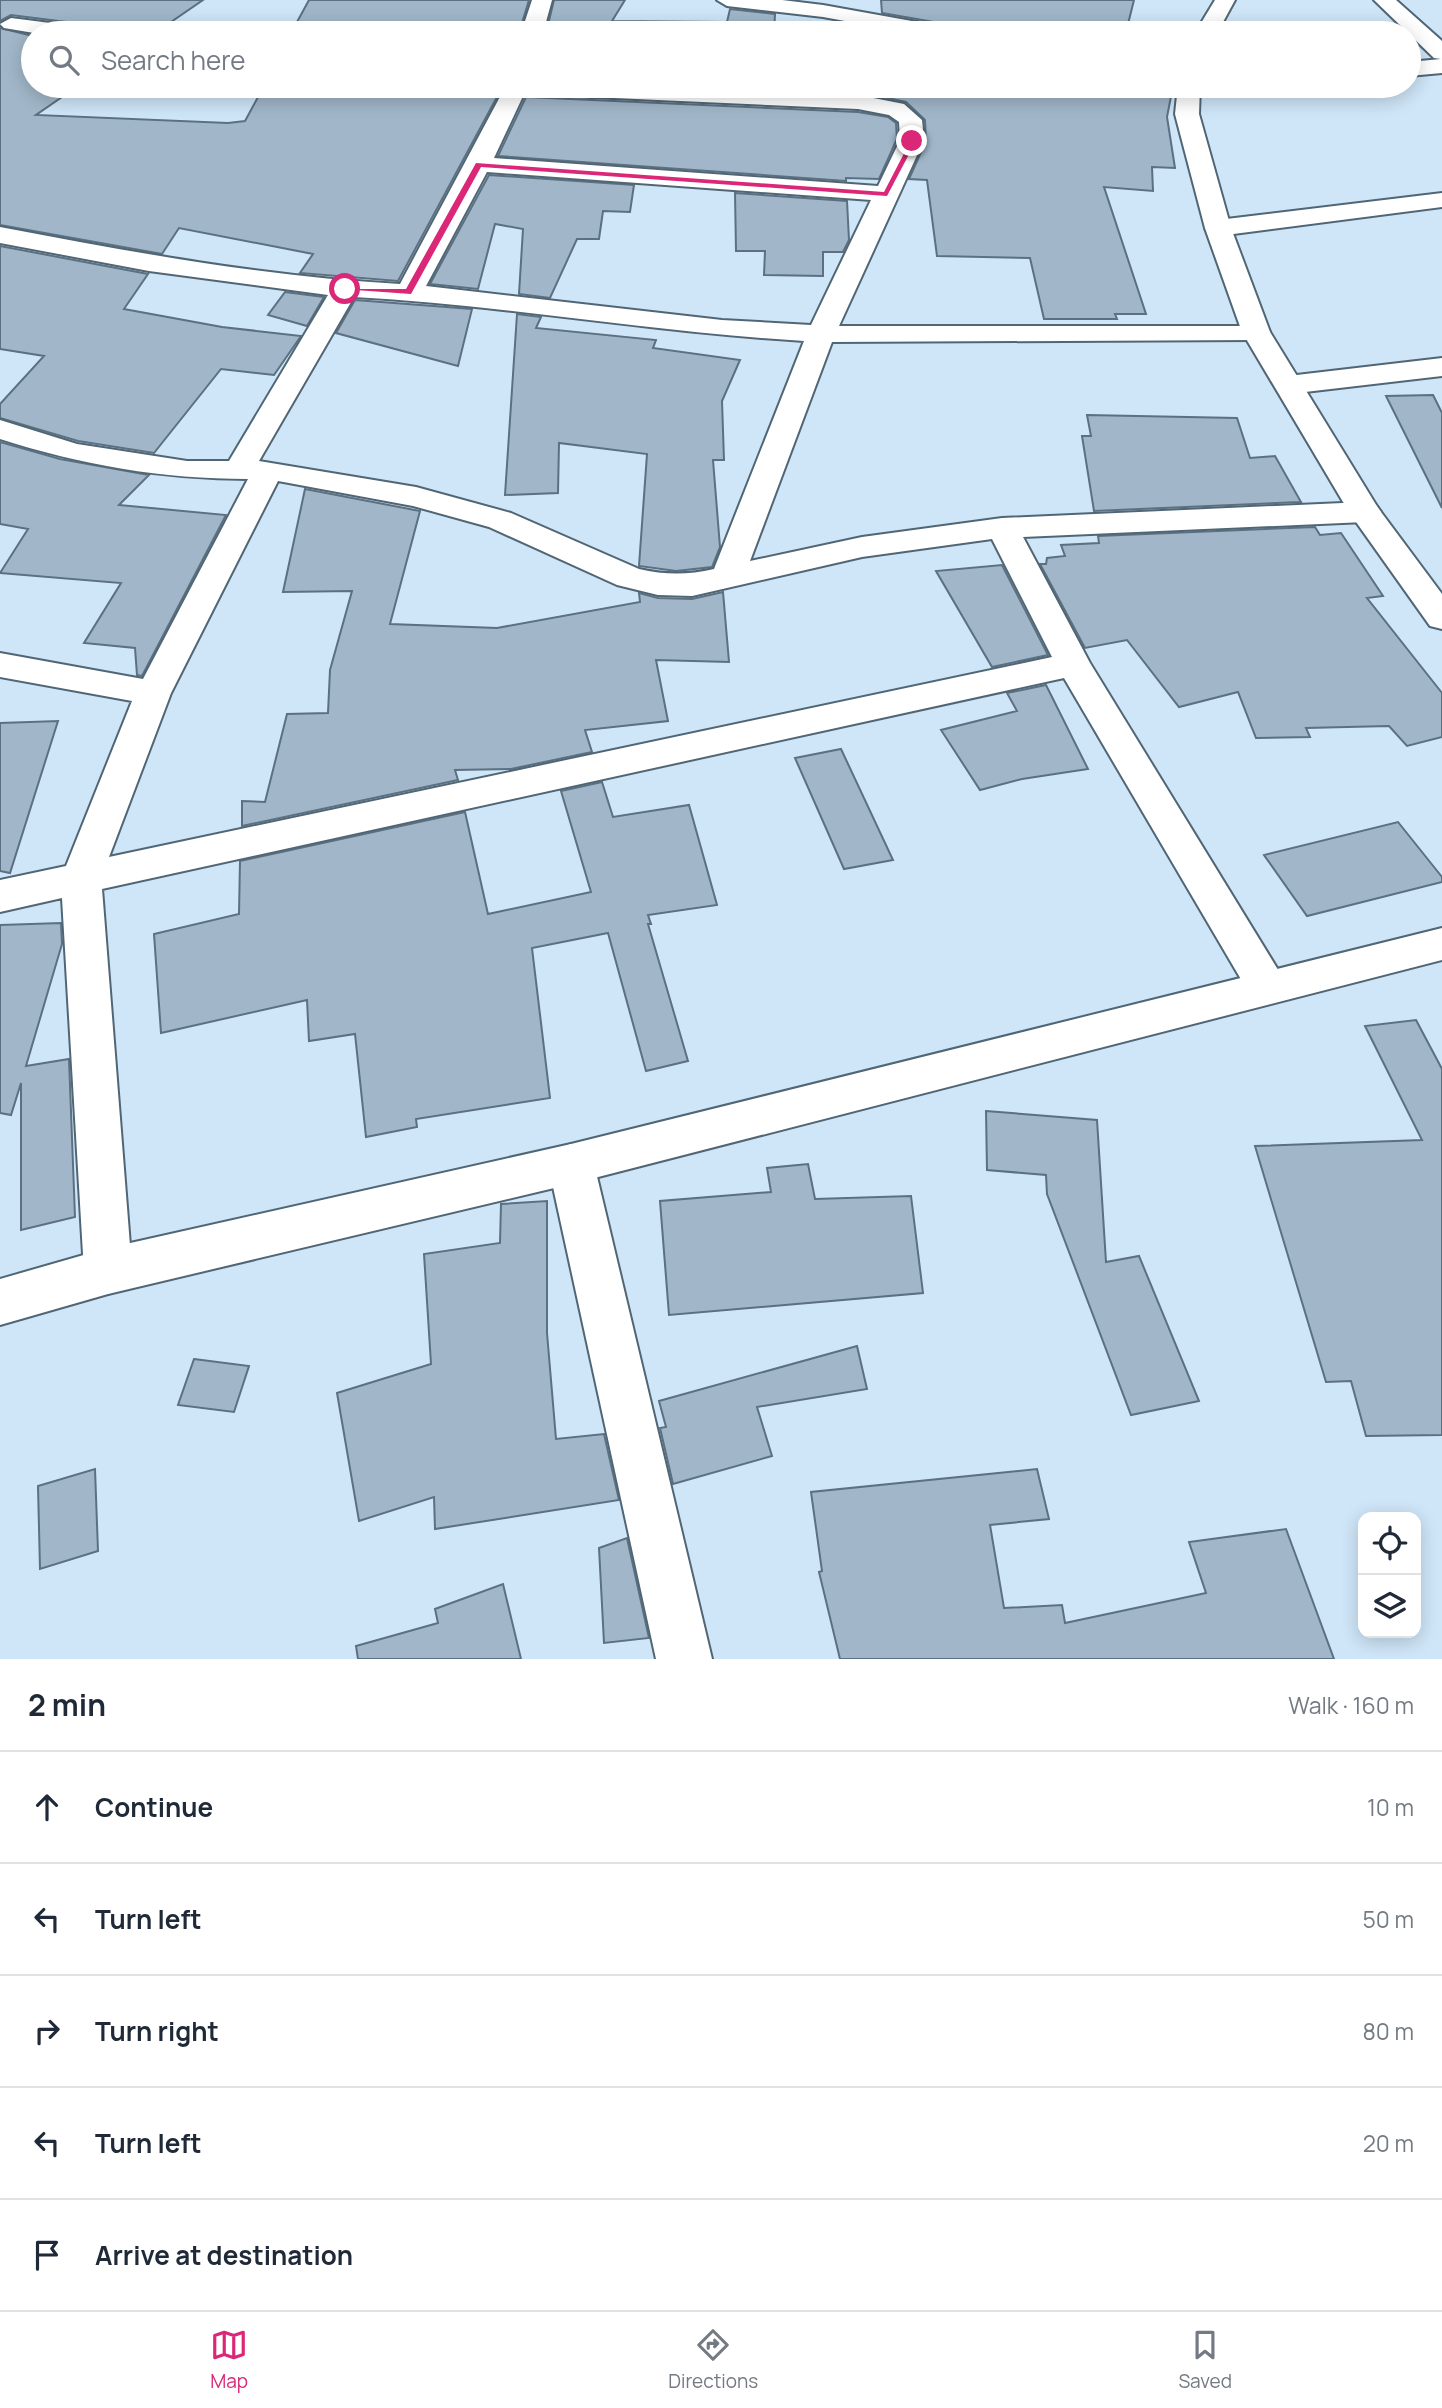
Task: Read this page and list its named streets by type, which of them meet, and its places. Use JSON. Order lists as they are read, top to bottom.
{
  "page": {
    "search": "Search here",
    "heading": ["2 min", "Walk · 160 m"],
    "list": [
      ["Continue", "10 m"],
      ["Turn left", "50 m"],
      ["Turn right", "80 m"],
      ["Turn left", "20 m"],
      "Arrive at destination"
    ],
    "nav": ["Map", "Directions", "Saved"]
  }
}
